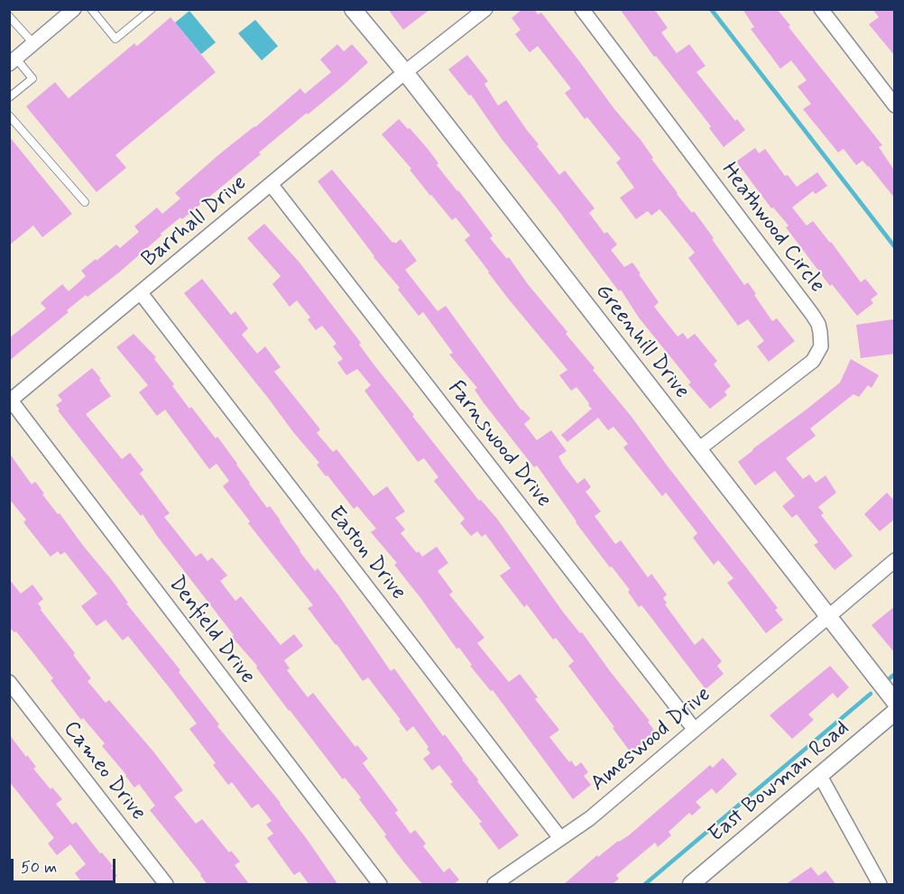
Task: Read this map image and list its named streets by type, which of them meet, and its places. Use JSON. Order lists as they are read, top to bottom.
{
  "streets": {
    "street": [
      "Barrhall Drive",
      "Heathwood Circle",
      "Greenhill Drive",
      "Farnswood Drive",
      "Easton Drive",
      "Denfield Drive",
      "Ameswood Drive",
      "Cameo Drive",
      "East Bowman Road"
    ]
  },
  "crossings": [
    ["Barrhall Drive", "Greenhill Drive"],
    ["Barrhall Drive", "Farnswood Drive"],
    ["Barrhall Drive", "Easton Drive"],
    ["Barrhall Drive", "Denfield Drive"],
    ["Heathwood Circle", "Greenhill Drive"],
    ["Greenhill Drive", "Ameswood Drive"],
    ["Farnswood Drive", "Ameswood Drive"],
    ["Easton Drive", "Ameswood Drive"]
  ],
  "scale_bar": "50 m"
}
